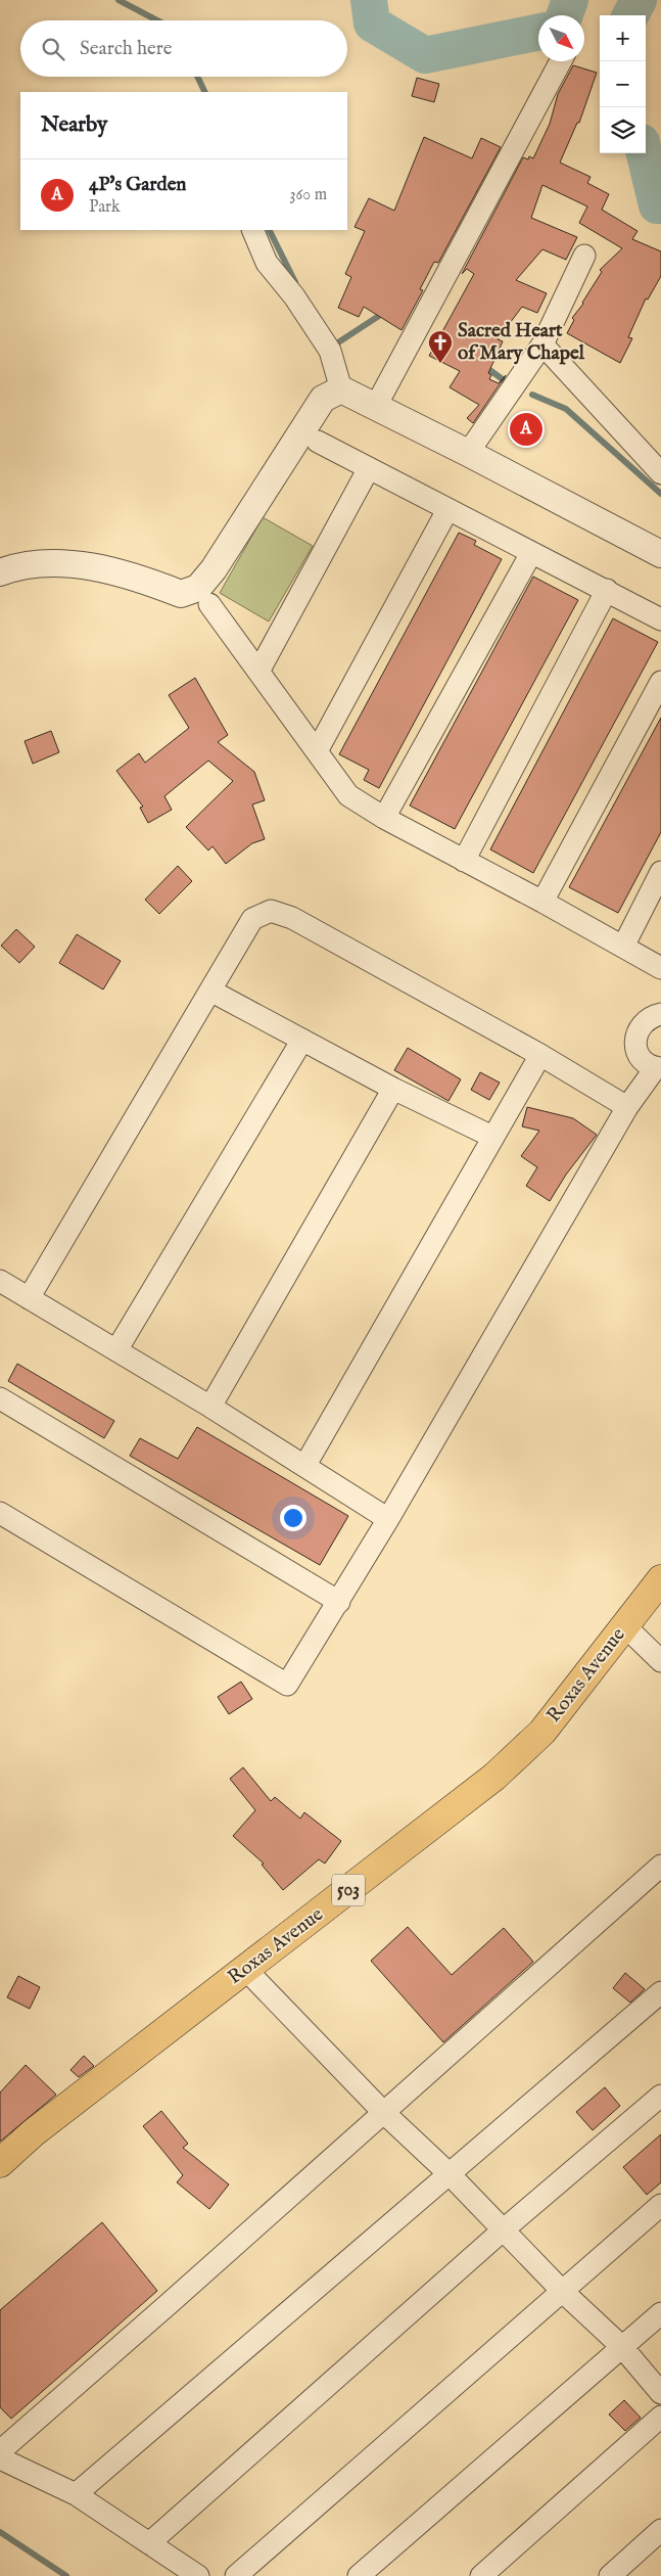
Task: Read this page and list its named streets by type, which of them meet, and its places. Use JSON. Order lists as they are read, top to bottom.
{
  "streets": {
    "main road": ["Roxas Avenue", "503"]
  },
  "places": {
    "church": ["Sacred Heart of Mary Chapel"]
  },
  "north": "bottom right",
  "page": {
    "map_buttons": ["+", "−"],
    "search": "Search here",
    "heading": "Nearby",
    "list": [
      {
        "mark": "A",
        "name": "4P's Garden",
        "note": "Park",
        "value": "360 m"
      }
    ],
    "pins": "A"
  }
}
